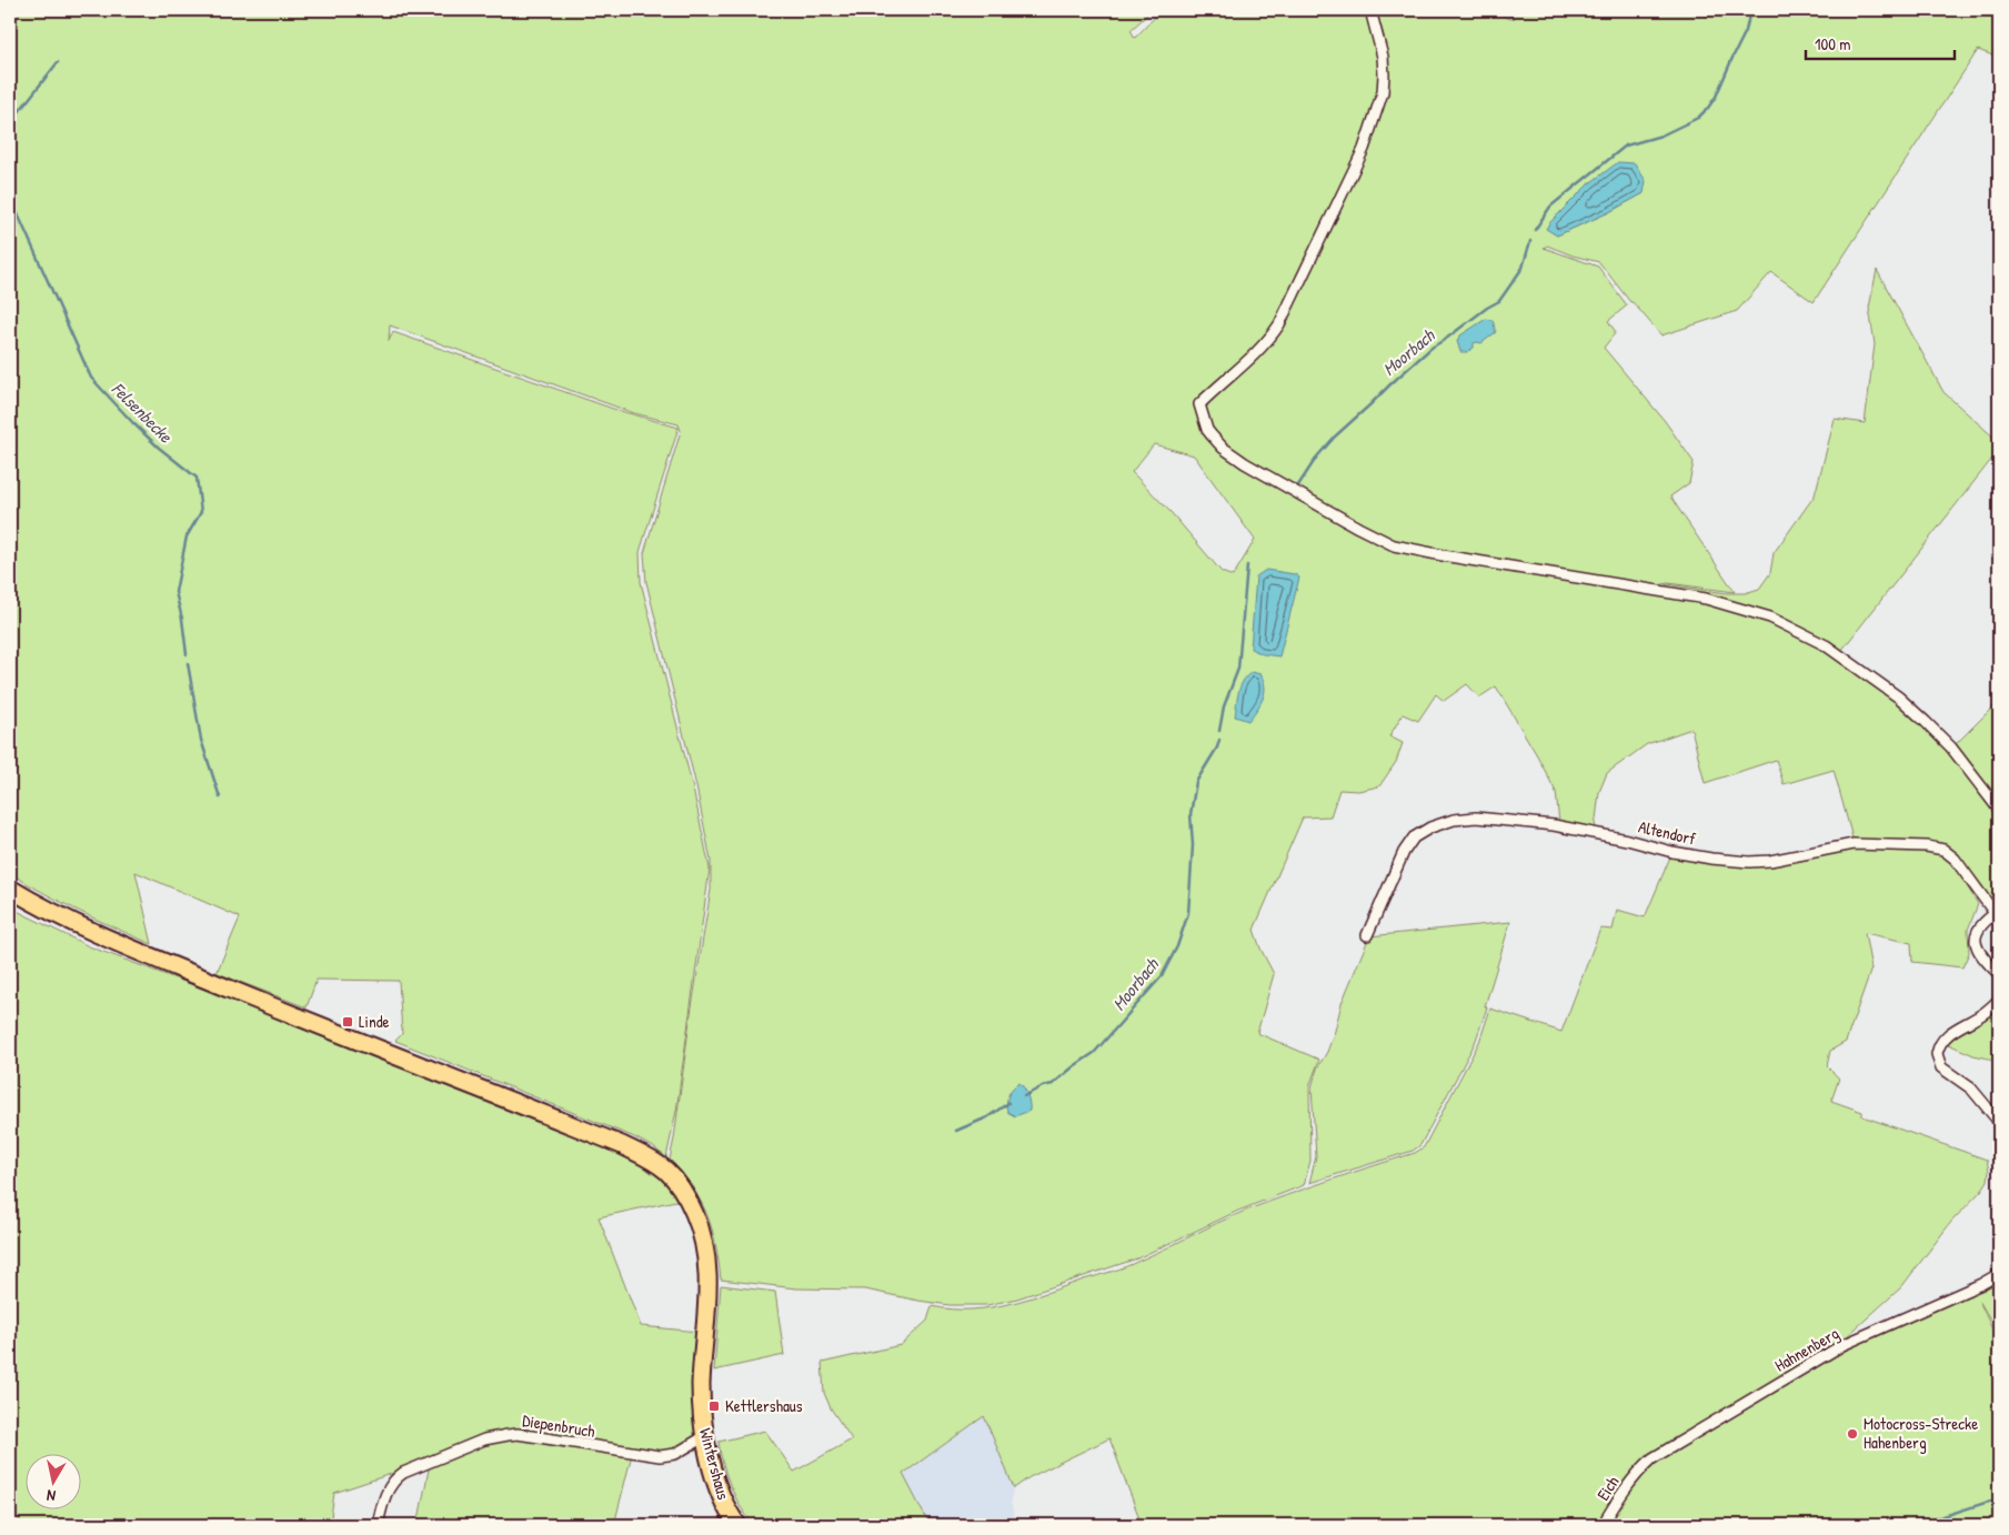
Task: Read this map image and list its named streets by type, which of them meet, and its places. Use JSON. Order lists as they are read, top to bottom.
{
  "streets": {
    "main road": ["Wintershaus"],
    "street": [
      "Altendorf",
      "Hahnenberg",
      "Diepenbruch",
      "Eich"
    ]
  },
  "crossings": [
    ["Hahnenberg", "Eich"],
    ["Diepenbruch", "Wintershaus"]
  ],
  "water": ["Moorbach", "Felsenbecke"],
  "places": {
    "transit": ["Linde", "Kettlershaus"],
    "other": ["Motocross-Strecke Hahenberg"]
  },
  "scale_bar": "100 m",
  "north": "bottom"
}
